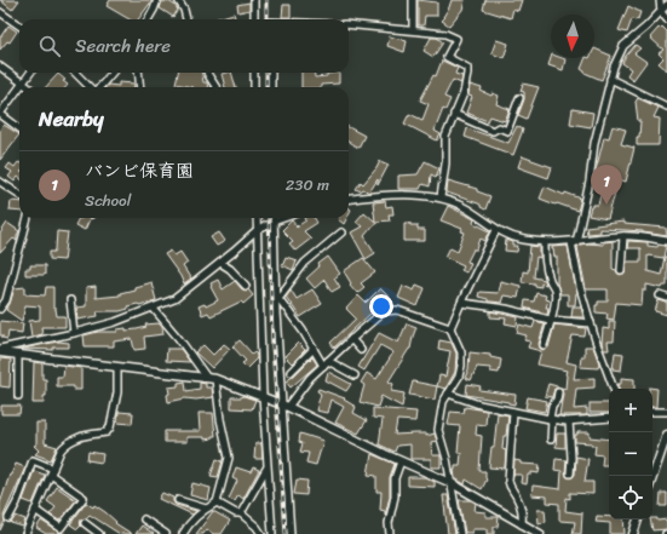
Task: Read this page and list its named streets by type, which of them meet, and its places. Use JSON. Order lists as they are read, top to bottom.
{
  "north": "bottom",
  "page": {
    "search": "Search here",
    "heading": "Nearby",
    "list": [
      {
        "mark": "1",
        "name": "バンビ保育園",
        "note": "School",
        "value": "230 m"
      }
    ],
    "pins": "1",
    "map_buttons": ["+", "−"]
  }
}
